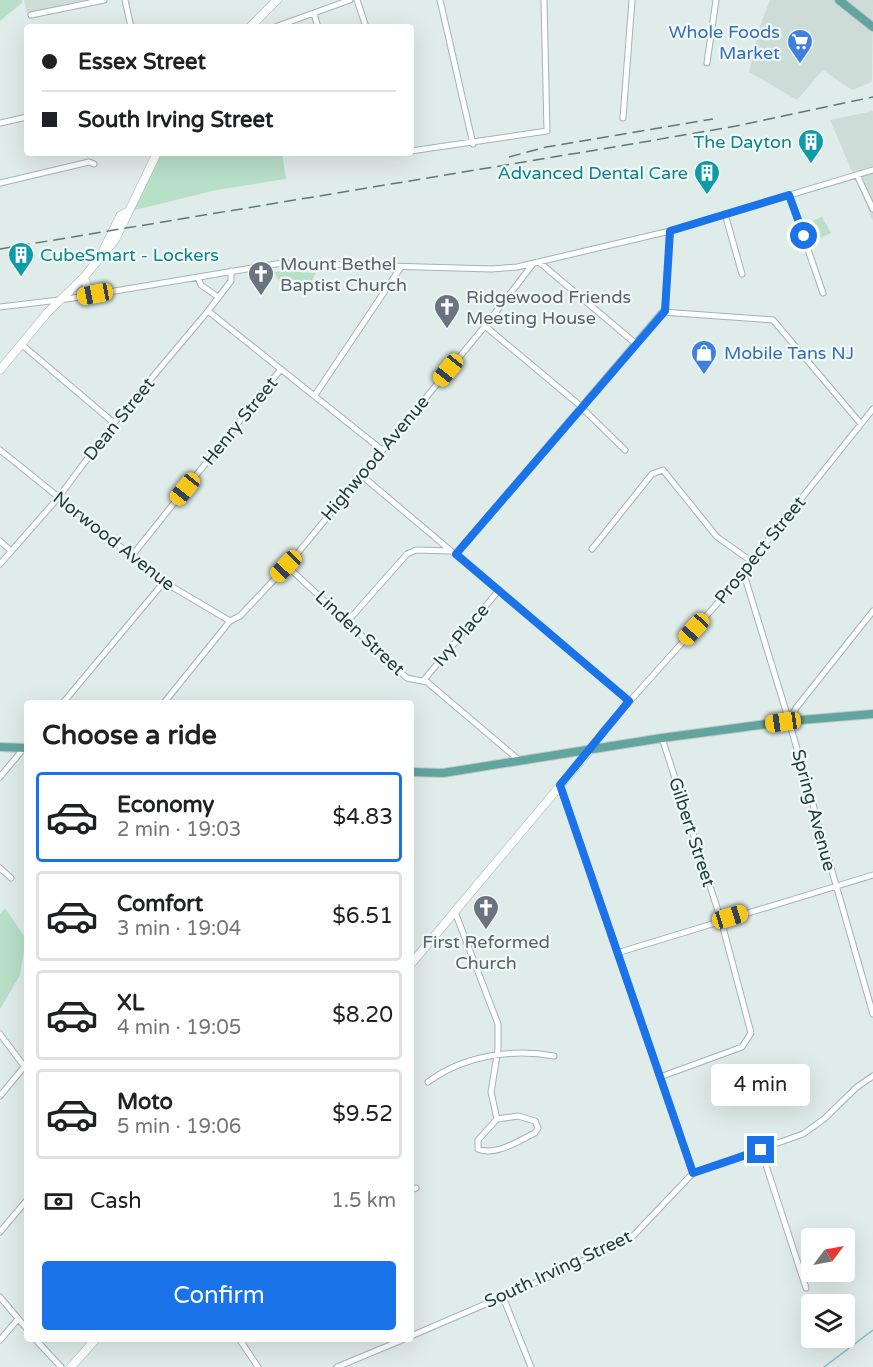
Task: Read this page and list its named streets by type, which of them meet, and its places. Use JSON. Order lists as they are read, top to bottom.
{
  "streets": {
    "street": [
      "Dean Street",
      "Henry Street",
      "Highwood Avenue",
      "Norwood Avenue",
      "Prospect Street",
      "Linden Street",
      "Ivy Place",
      "Spring Avenue",
      "Gilbert Street",
      "South Irving Street"
    ]
  },
  "crossings": [
    ["Dean Street", "Norwood Avenue"],
    ["Henry Street", "Norwood Avenue"],
    ["Highwood Avenue", "Norwood Avenue"],
    ["Highwood Avenue", "Linden Street"],
    ["Prospect Street", "Spring Avenue"],
    ["Linden Street", "Ivy Place"]
  ],
  "places": {
    "supermarket": ["Whole Foods Market"],
    "building": ["The Dayton", "Advanced Dental Care", "CubeSmart - Lockers"],
    "church": ["Mount Bethel Baptist Church", "Ridgewood Friends Meeting House", "First Reformed Church"],
    "shop": ["Mobile Tans NJ"]
  },
  "north": "top right",
  "page": {
    "banner": ["Essex Street", "South Irving Street"],
    "heading": "Choose a ride",
    "list": [
      {
        "name": "Economy",
        "note": "2 min · 19:03",
        "value": "$4.83"
      },
      {
        "name": "Comfort",
        "note": "3 min · 19:04",
        "value": "$6.51"
      },
      {
        "name": "XL",
        "note": "4 min · 19:05",
        "value": "$8.20"
      },
      {
        "name": "Moto",
        "note": "5 min · 19:06",
        "value": "$9.52"
      }
    ],
    "bubble": "4 min",
    "pay": ["Cash", "1.5 km"],
    "buttons": "Confirm"
  }
}
